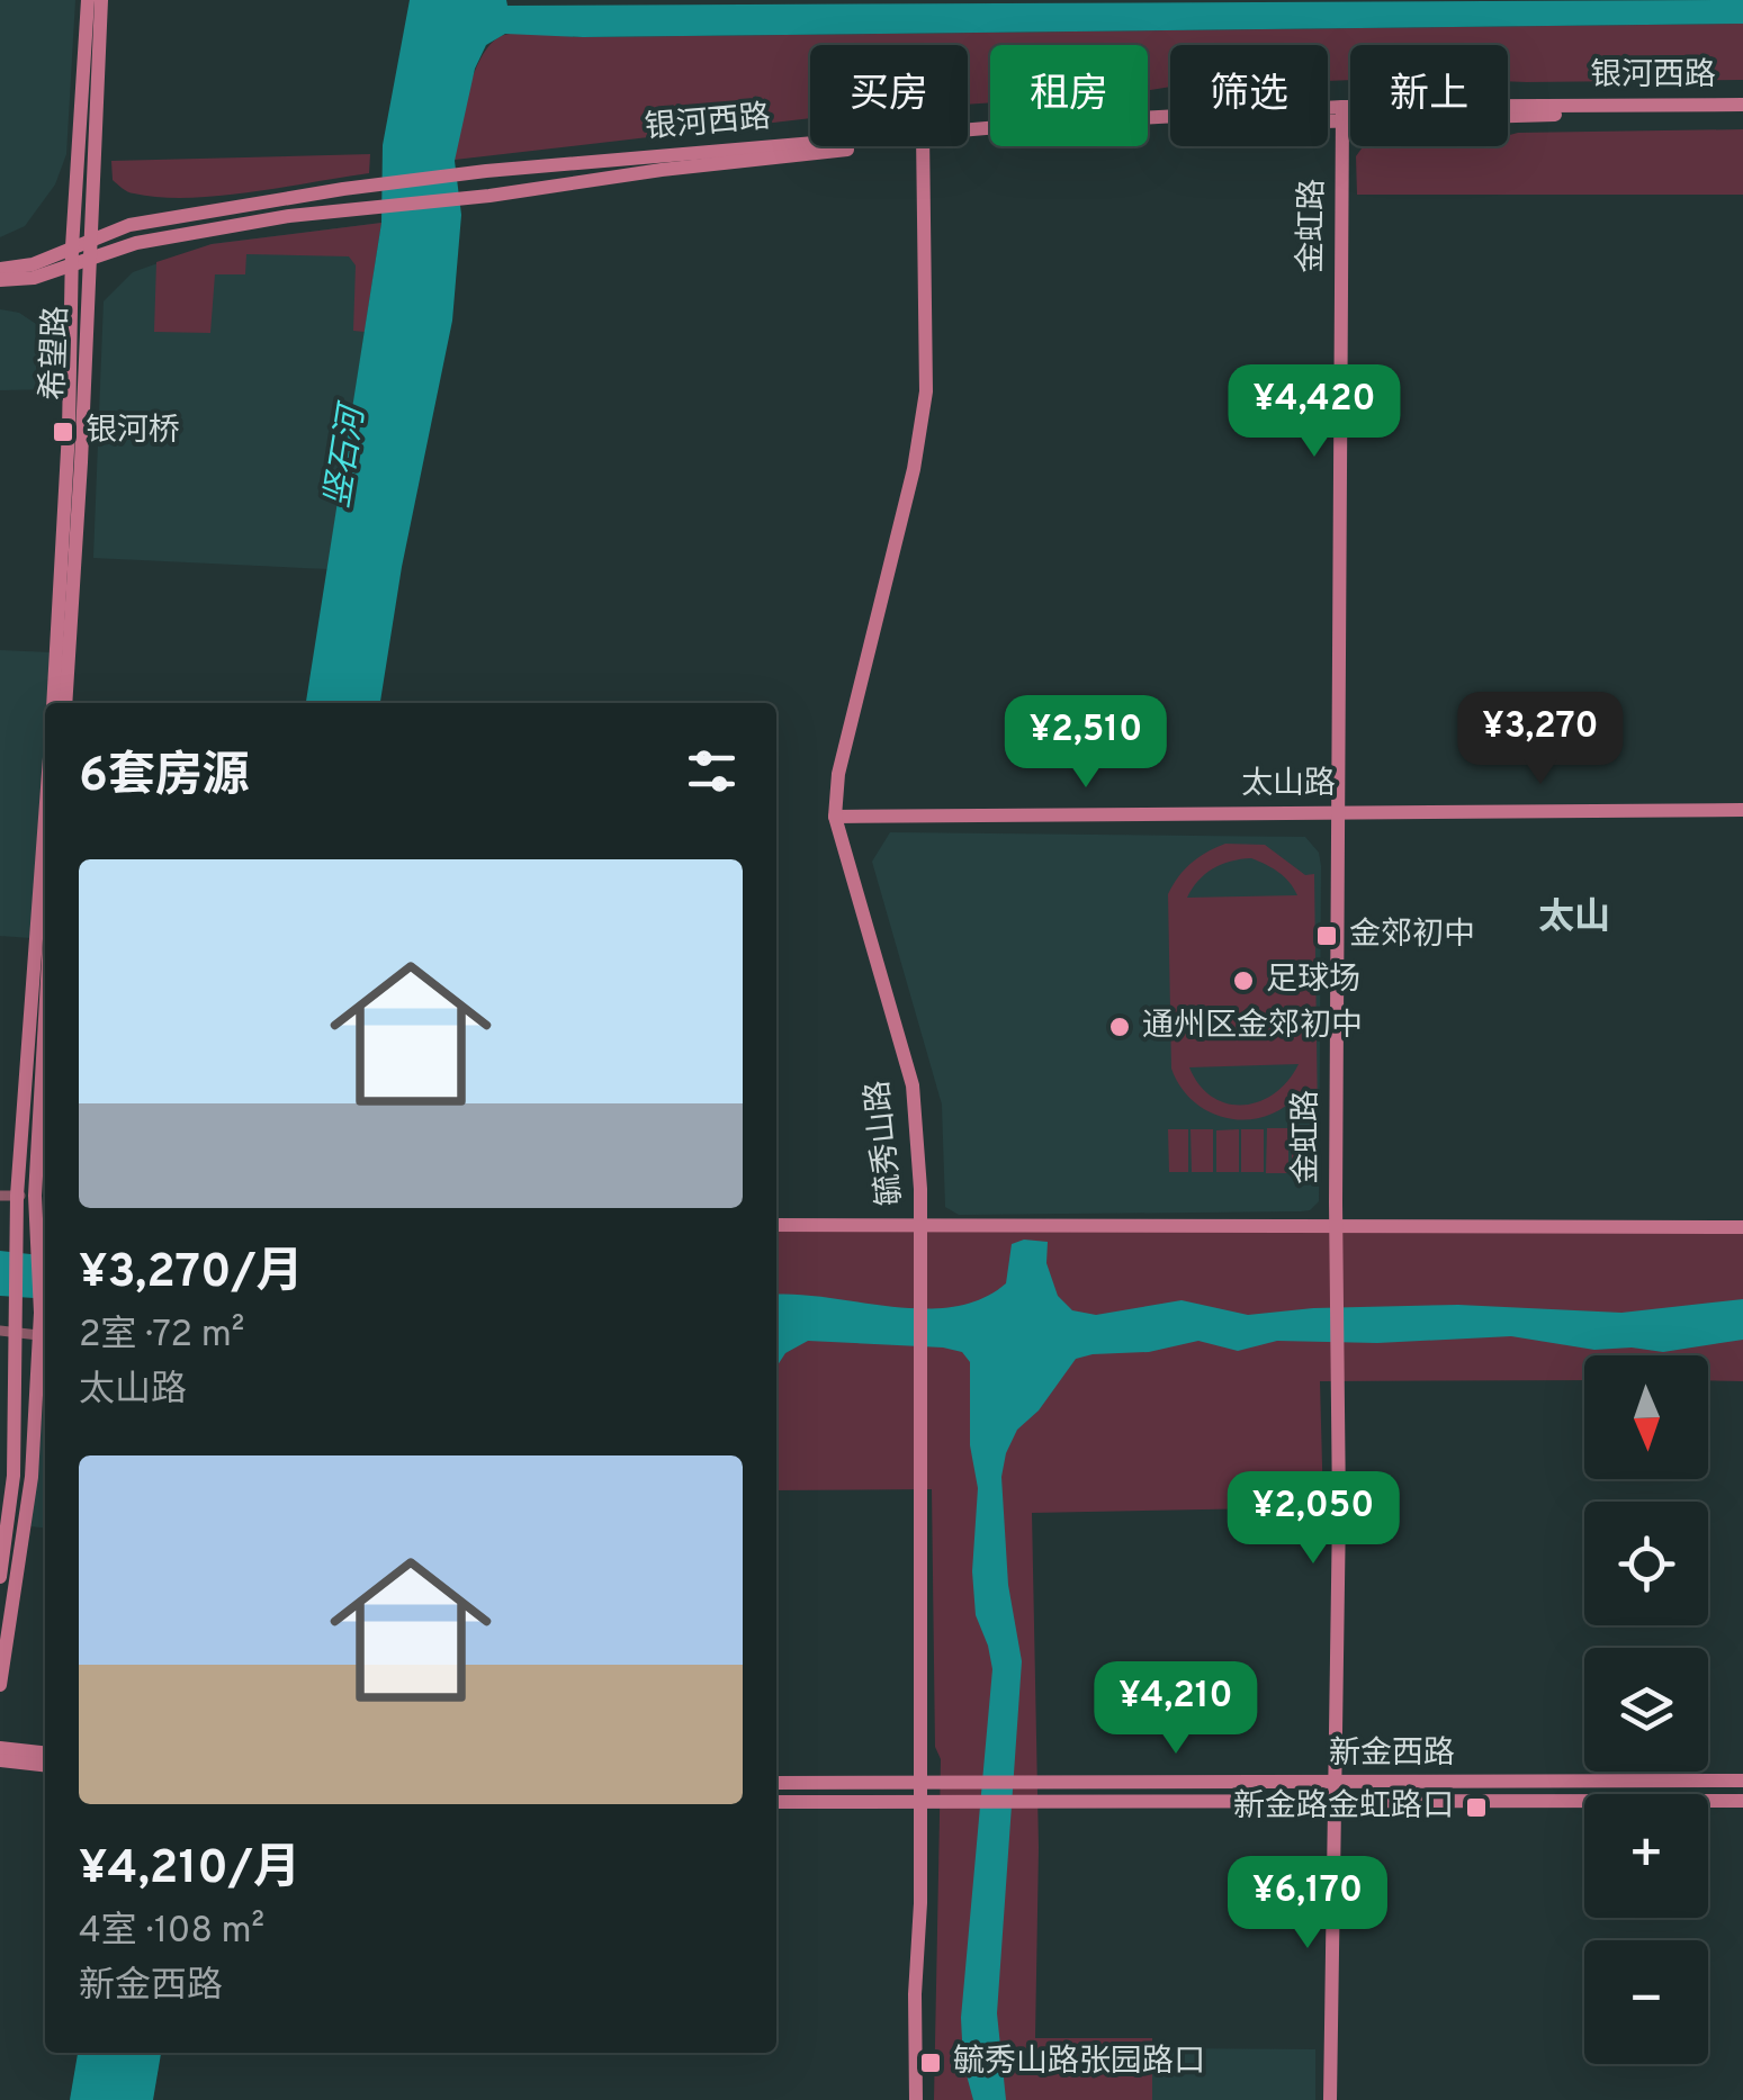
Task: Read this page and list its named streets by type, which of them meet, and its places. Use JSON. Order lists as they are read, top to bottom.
{
  "streets": {
    "main road": [
      "银河西路",
      "金虹路",
      "希望路",
      "太山路",
      "毓秀山路",
      "新金西路"
    ]
  },
  "crossings": [
    ["银河西路", "金虹路"],
    ["银河西路", "希望路"],
    ["金虹路", "太山路"],
    ["金虹路", "新金西路"],
    ["太山路", "毓秀山路"],
    ["毓秀山路", "新金西路"]
  ],
  "districts": ["太山"],
  "water": ["竖石河"],
  "places": {
    "transit": [
      "银河桥",
      "金郊初中",
      "新金路金虹路口",
      "毓秀山路张园路口"
    ],
    "other": ["足球场", "通州区金郊初中"]
  },
  "north": "bottom",
  "page": {
    "chip": [
      "买房",
      "租房",
      "筛选",
      "新上"
    ],
    "price": [
      "¥4,420",
      "¥3,270",
      "¥2,510",
      "¥2,050",
      "¥4,210",
      "¥6,170"
    ],
    "heading": "6套房源",
    "list": [
      {
        "name": "¥3,270/月",
        "note": "2室 · 72 m² · 太山路"
      },
      {
        "name": "¥4,210/月",
        "note": "4室 · 108 m² · 新金西路"
      }
    ],
    "map_buttons": ["+", "−"]
  }
}
